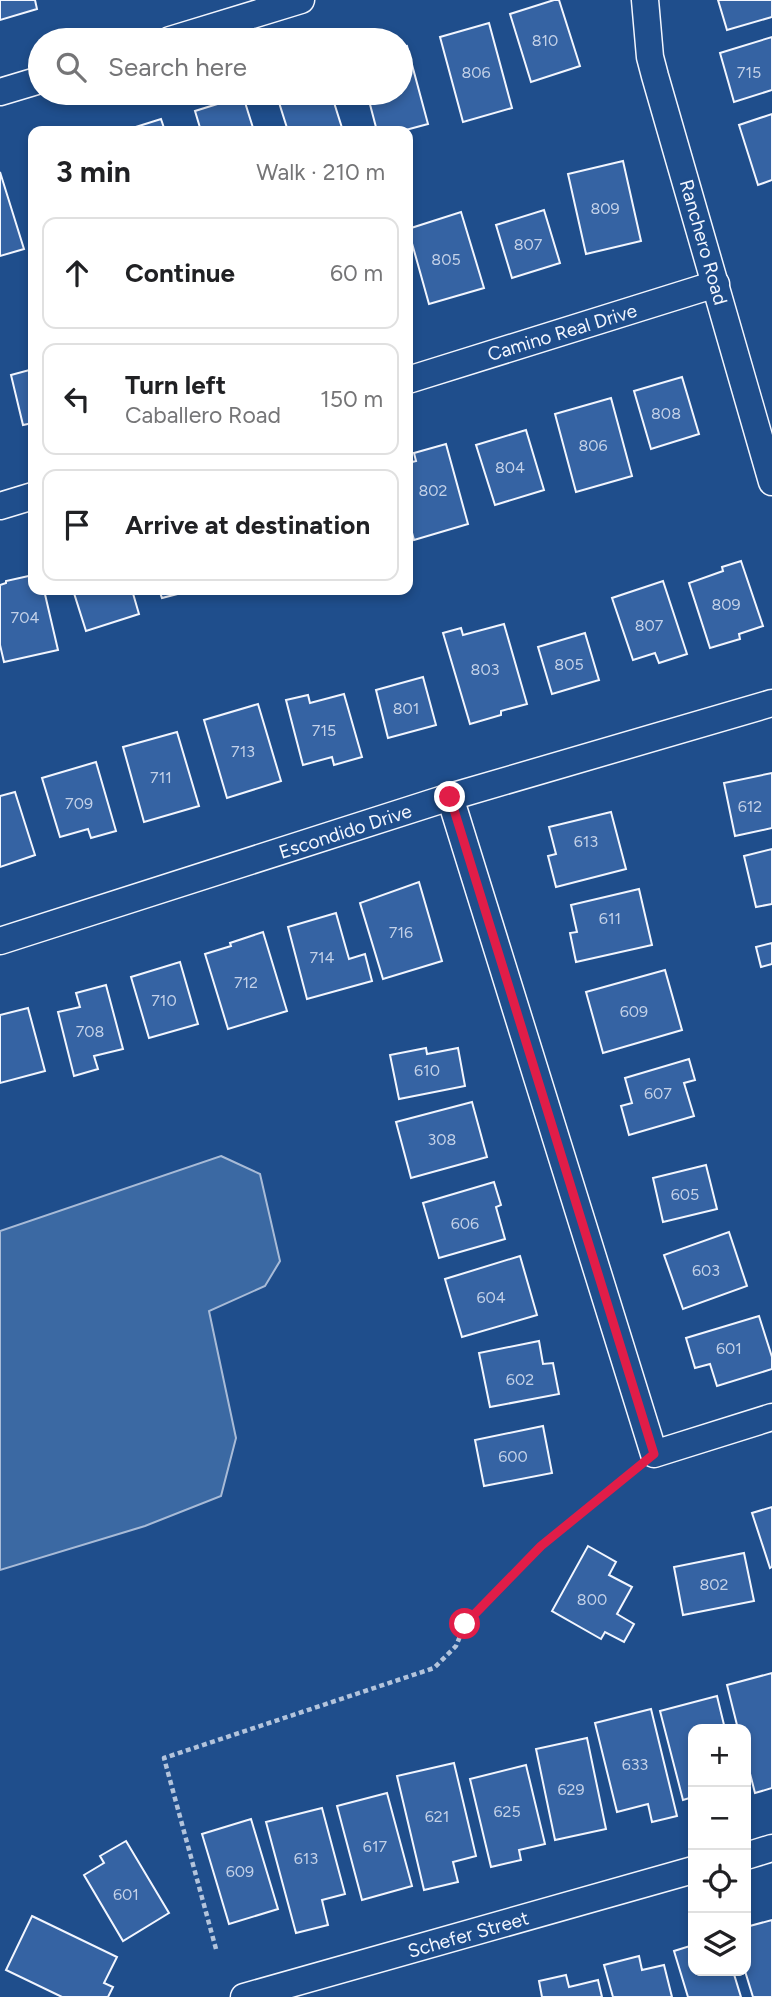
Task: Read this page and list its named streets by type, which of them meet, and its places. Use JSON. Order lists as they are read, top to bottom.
{
  "streets": {
    "street": [
      "Ranchero Road",
      "Camino Real Drive",
      "Escondido Drive",
      "Schefer Street"
    ]
  },
  "crossings": [
    ["Ranchero Road", "Camino Real Drive"]
  ],
  "house_numbers": [
    "810",
    "806",
    "715",
    "809",
    "807",
    "805",
    "808",
    "806",
    "804",
    "802",
    "809",
    "704",
    "807",
    "805",
    "803",
    "801",
    "715",
    "713",
    "711",
    "709",
    "612",
    "613",
    "611",
    "716",
    "714",
    "712",
    "710",
    "609",
    "708",
    "610",
    "607",
    "308",
    "605",
    "606",
    "603",
    "604",
    "601",
    "602",
    "600",
    "802",
    "800",
    "633",
    "629",
    "625",
    "621",
    "617",
    "613",
    "609",
    "601"
  ],
  "page": {
    "search": "Search here",
    "heading": ["3 min", "Walk · 210 m"],
    "list": [
      ["Continue", "60 m"],
      ["Turn left", "Caballero Road", "150 m"],
      "Arrive at destination"
    ],
    "map_buttons": ["+", "−"]
  }
}
